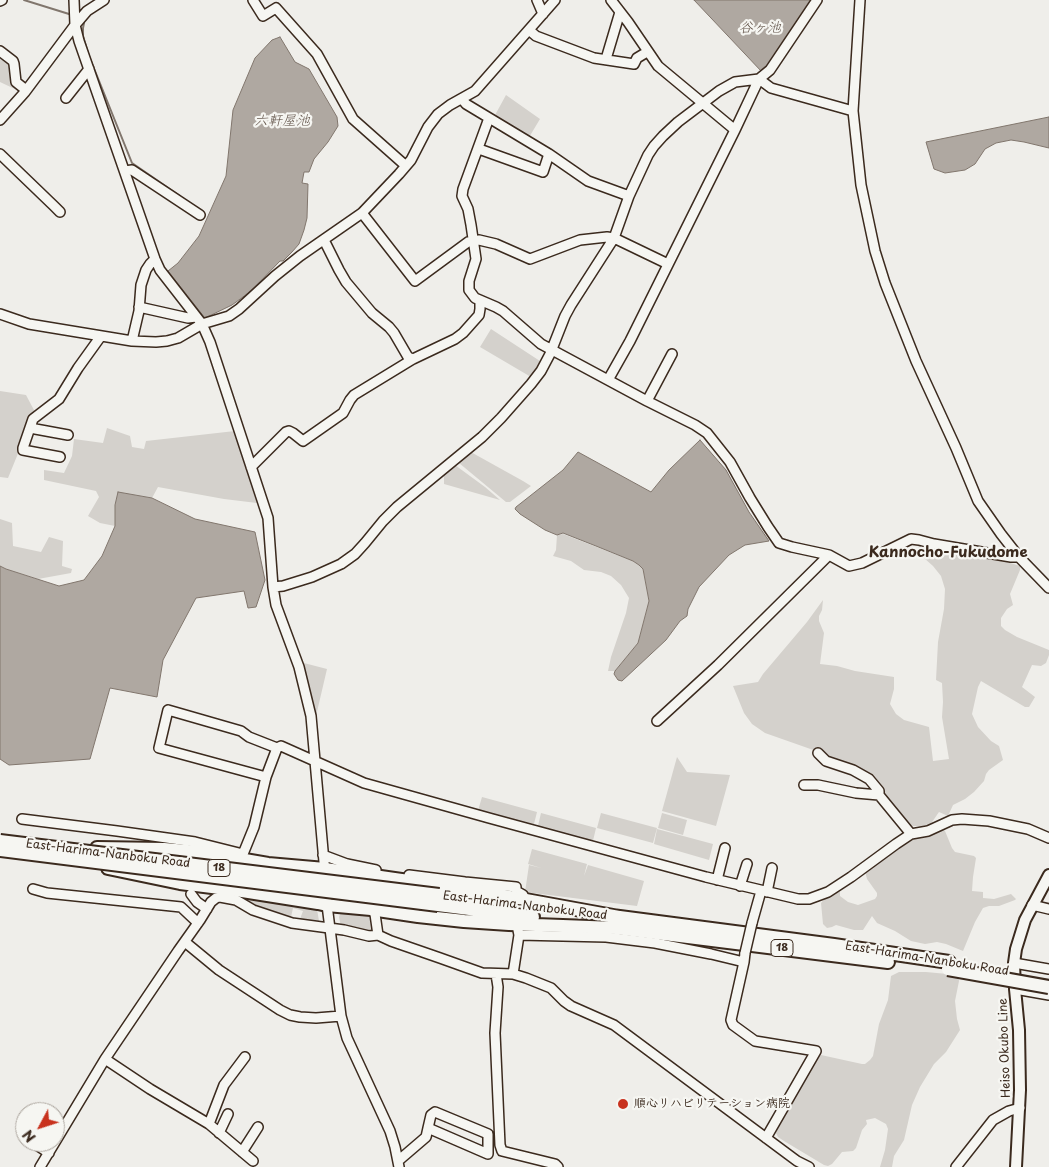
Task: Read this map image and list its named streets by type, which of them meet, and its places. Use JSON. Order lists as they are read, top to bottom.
{
  "streets": {
    "highway": ["East-Harima-Nanboku Road", "18"],
    "main road": ["Heiso Okubo Line"]
  },
  "crossings": [
    ["East-Harima-Nanboku Road", "18"]
  ],
  "districts": ["Kannocho-Fukudome"],
  "water": ["谷ヶ池", "六軒屋池"],
  "places": ["順心リハビリテーション病院"],
  "north": "bottom left"
}
